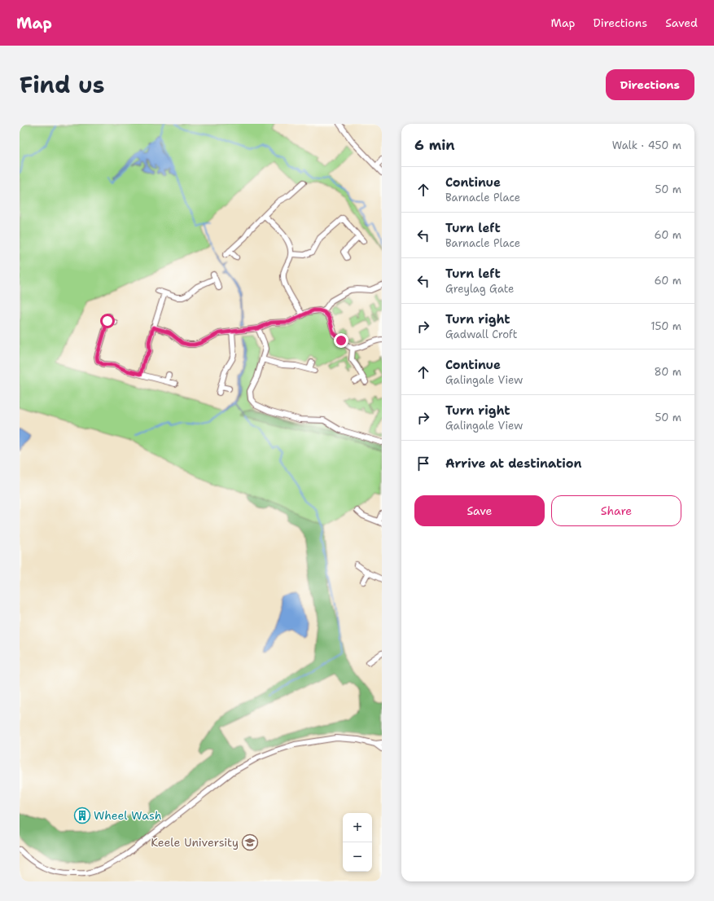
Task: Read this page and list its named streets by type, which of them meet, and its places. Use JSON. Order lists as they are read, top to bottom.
{
  "places": {
    "building": ["Wheel Wash"],
    "school or university": ["Keele University"]
  },
  "page": {
    "header": "Map",
    "nav": ["Map", "Directions", "Saved"],
    "title": "Find us",
    "buttons": [
      "Directions",
      ["Save", "Share"]
    ],
    "heading": ["6 min", "Walk · 450 m"],
    "list": [
      ["Continue", "Barnacle Place", "50 m"],
      ["Turn left", "Barnacle Place", "60 m"],
      ["Turn left", "Greylag Gate", "60 m"],
      ["Turn right", "Gadwall Croft", "150 m"],
      ["Continue", "Galingale View", "80 m"],
      ["Turn right", "Galingale View", "50 m"],
      "Arrive at destination"
    ],
    "map_buttons": ["+", "−"]
  }
}
